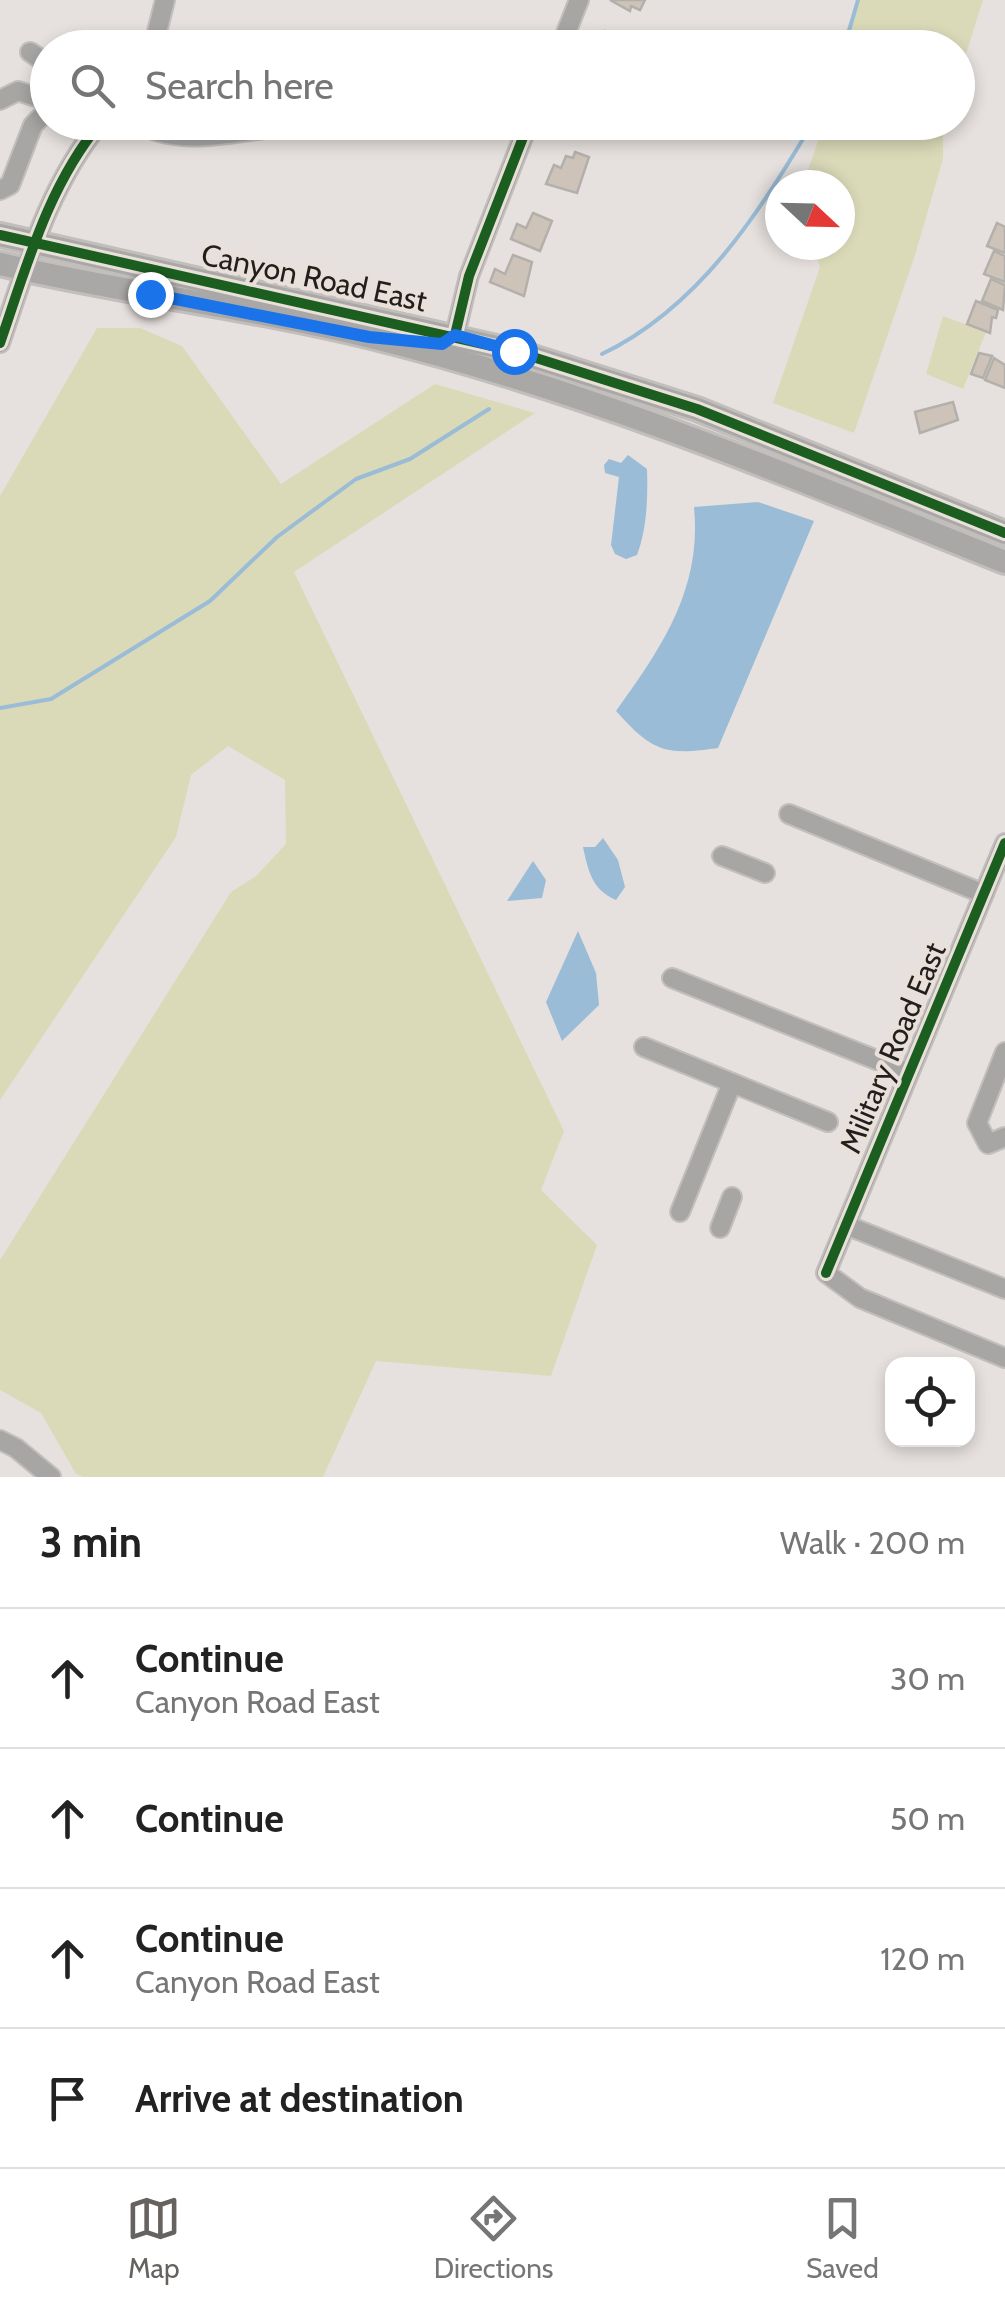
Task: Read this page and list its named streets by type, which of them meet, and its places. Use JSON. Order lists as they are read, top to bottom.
{
  "streets": {
    "main road": ["Canyon Road East"],
    "street": ["Military Road East"]
  },
  "north": "right",
  "page": {
    "search": "Search here",
    "heading": ["3 min", "Walk · 200 m"],
    "list": [
      ["Continue", "Canyon Road East", "30 m"],
      ["Continue", "50 m"],
      ["Continue", "Canyon Road East", "120 m"],
      "Arrive at destination"
    ],
    "nav": ["Map", "Directions", "Saved"]
  }
}
